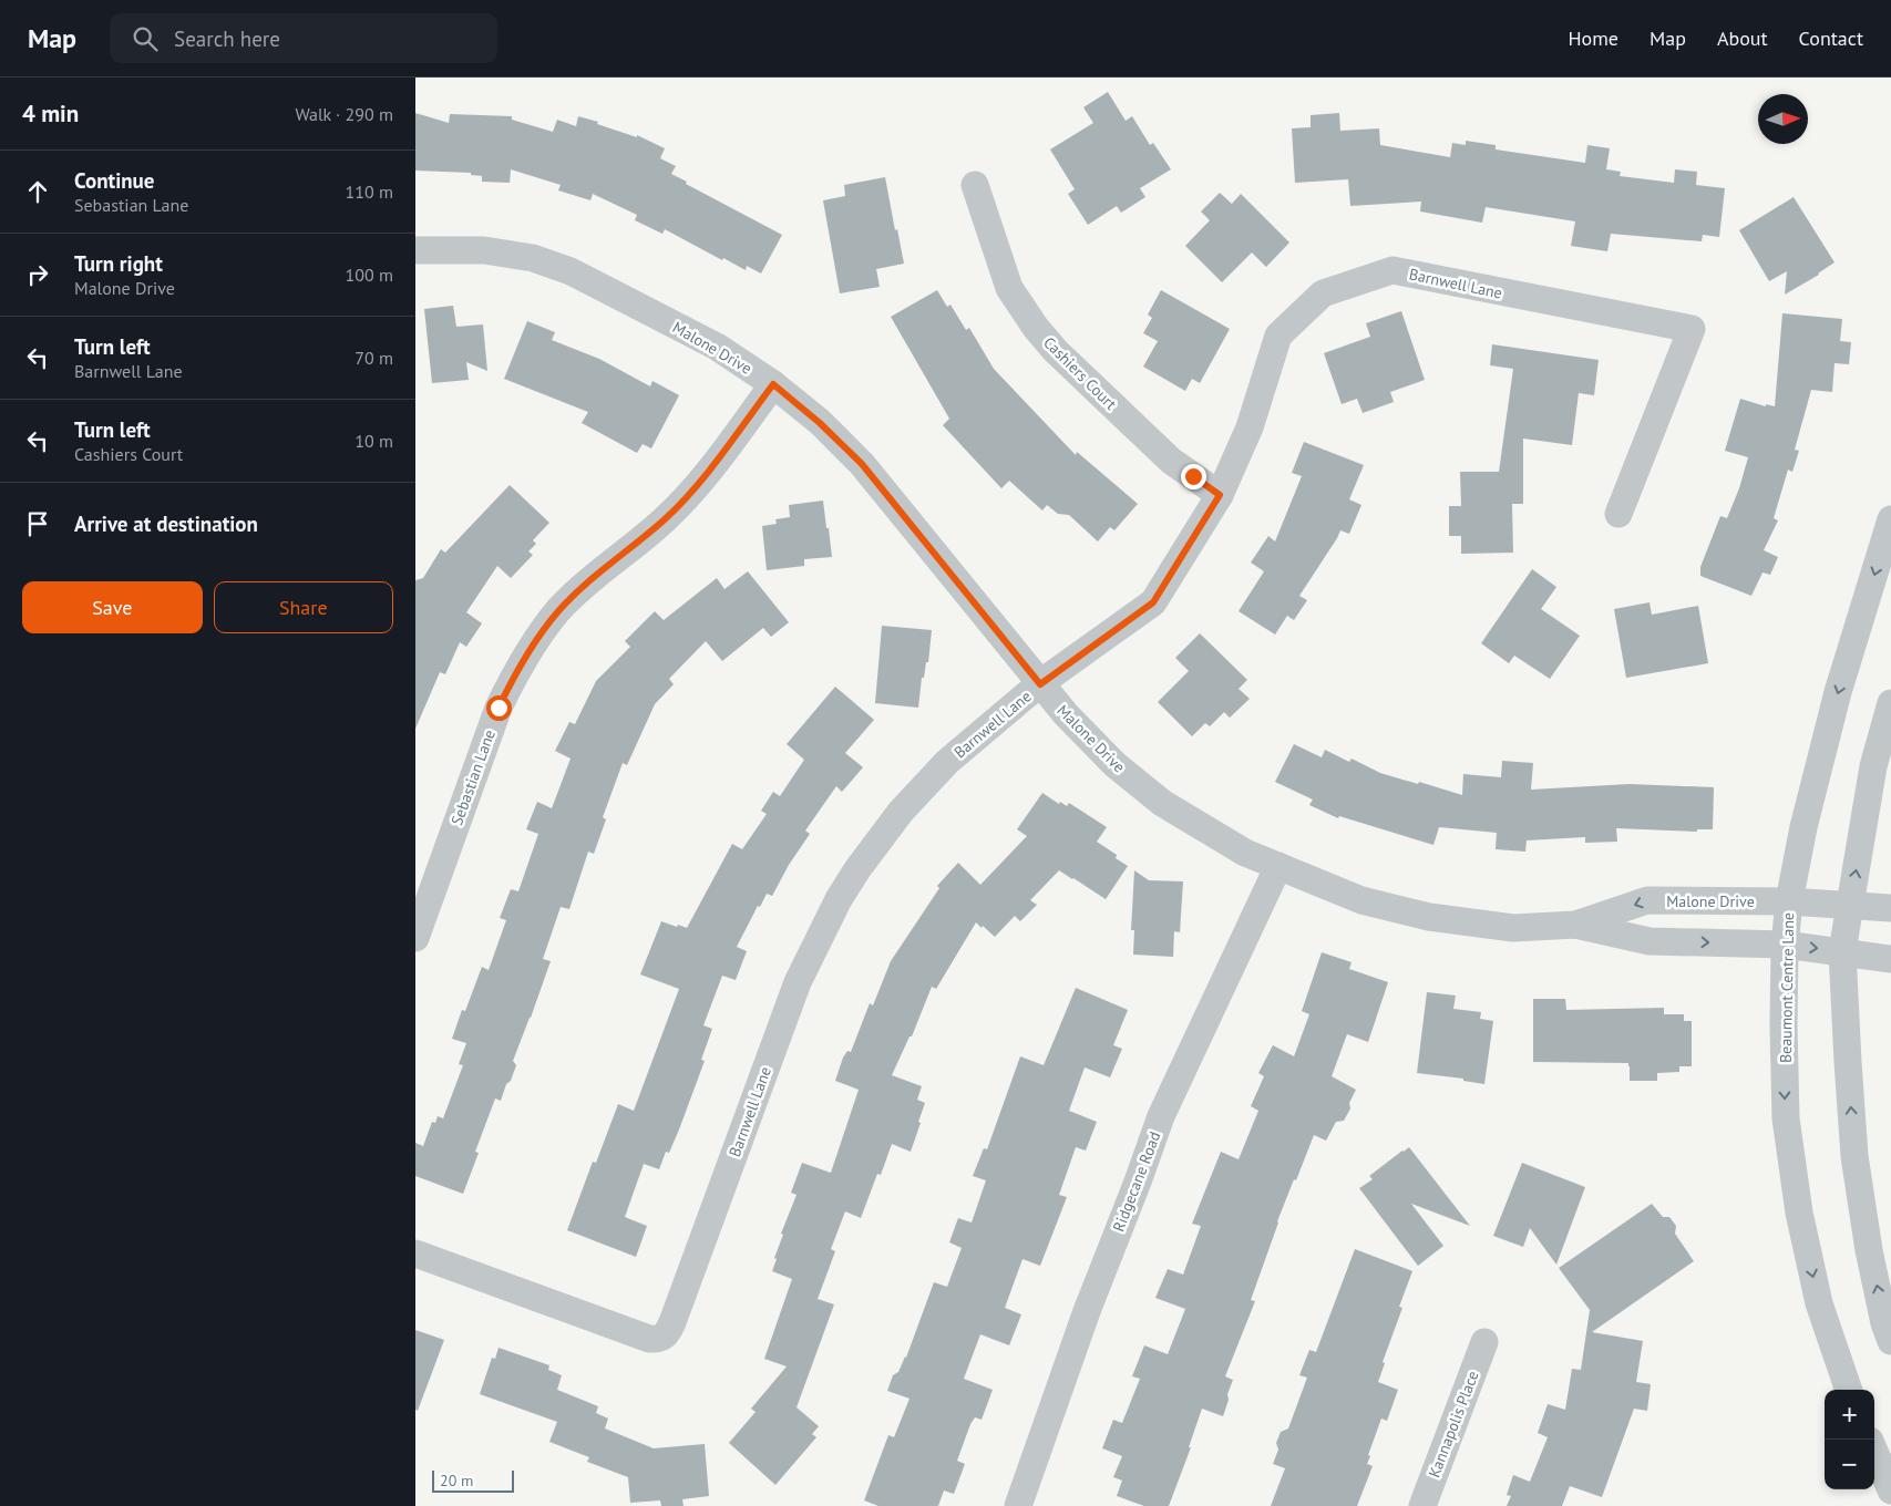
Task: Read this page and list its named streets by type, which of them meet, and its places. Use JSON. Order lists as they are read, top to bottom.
{
  "streets": {
    "street": [
      "Barnwell Lane",
      "Malone Drive",
      "Cashiers Court",
      "Sebastian Lane",
      "Beaumont Centre Lane",
      "Ridgecane Road",
      "Kannapolis Place"
    ]
  },
  "crossings": [
    ["Barnwell Lane", "Malone Drive"],
    ["Barnwell Lane", "Cashiers Court"],
    ["Malone Drive", "Sebastian Lane"],
    ["Malone Drive", "Beaumont Centre Lane"],
    ["Malone Drive", "Ridgecane Road"]
  ],
  "scale_bar": "20 m",
  "north": "right",
  "page": {
    "header": "Map",
    "search": "Search here",
    "nav": [
      "Home",
      "Map",
      "About",
      "Contact"
    ],
    "heading": ["4 min", "Walk · 290 m"],
    "list": [
      ["Continue", "Sebastian Lane", "110 m"],
      ["Turn right", "Malone Drive", "100 m"],
      ["Turn left", "Barnwell Lane", "70 m"],
      ["Turn left", "Cashiers Court", "10 m"],
      "Arrive at destination"
    ],
    "buttons": ["Save", "Share"],
    "map_buttons": ["+", "−"],
    "scale": "20 m"
  }
}
